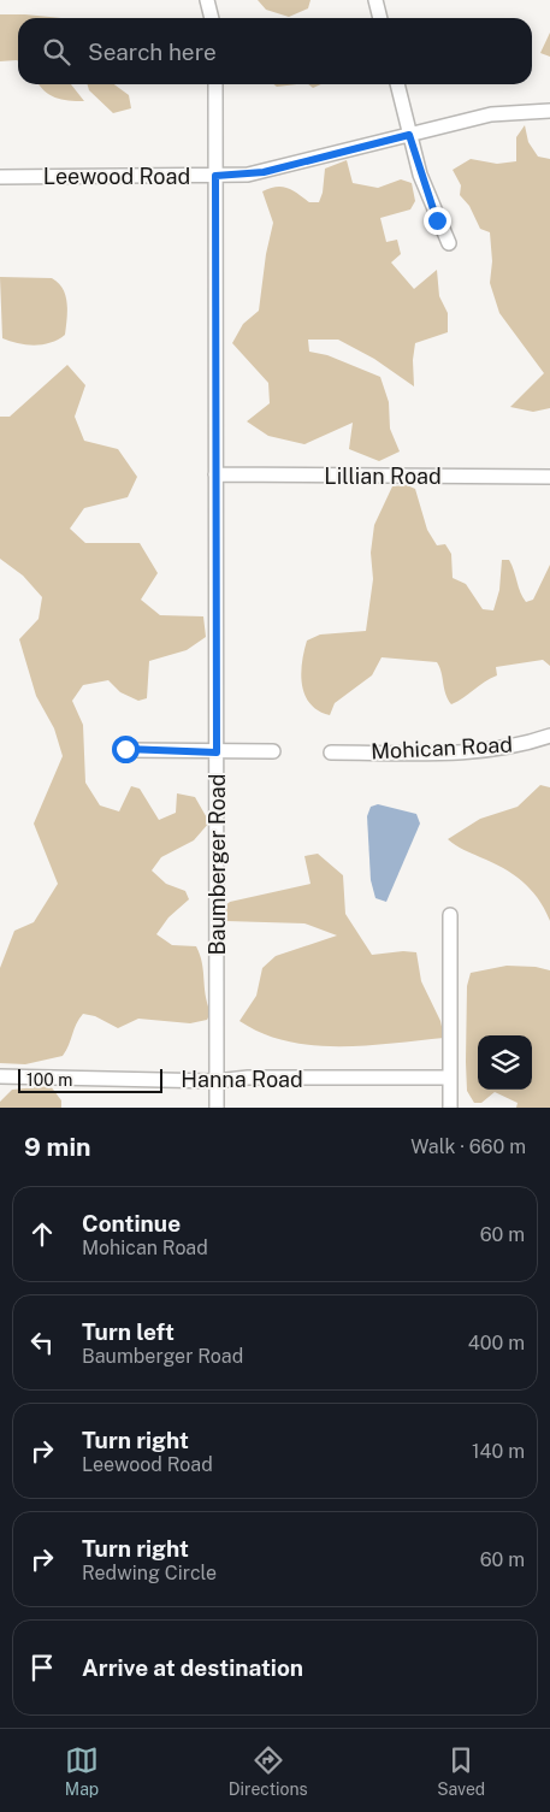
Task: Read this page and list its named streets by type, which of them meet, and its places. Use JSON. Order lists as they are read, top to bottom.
{
  "streets": {
    "street": [
      "Leewood Road",
      "Lillian Road",
      "Mohican Road",
      "Baumberger Road",
      "Hanna Road"
    ]
  },
  "crossings": [
    ["Leewood Road", "Baumberger Road"],
    ["Lillian Road", "Baumberger Road"],
    ["Baumberger Road", "Hanna Road"]
  ],
  "scale_bar": "100 m",
  "page": {
    "search": "Search here",
    "scale": "100 m",
    "heading": ["9 min", "Walk · 660 m"],
    "list": [
      ["Continue", "Mohican Road", "60 m"],
      ["Turn left", "Baumberger Road", "400 m"],
      ["Turn right", "Leewood Road", "140 m"],
      ["Turn right", "Redwing Circle", "60 m"],
      "Arrive at destination"
    ],
    "nav": ["Map", "Directions", "Saved"]
  }
}
